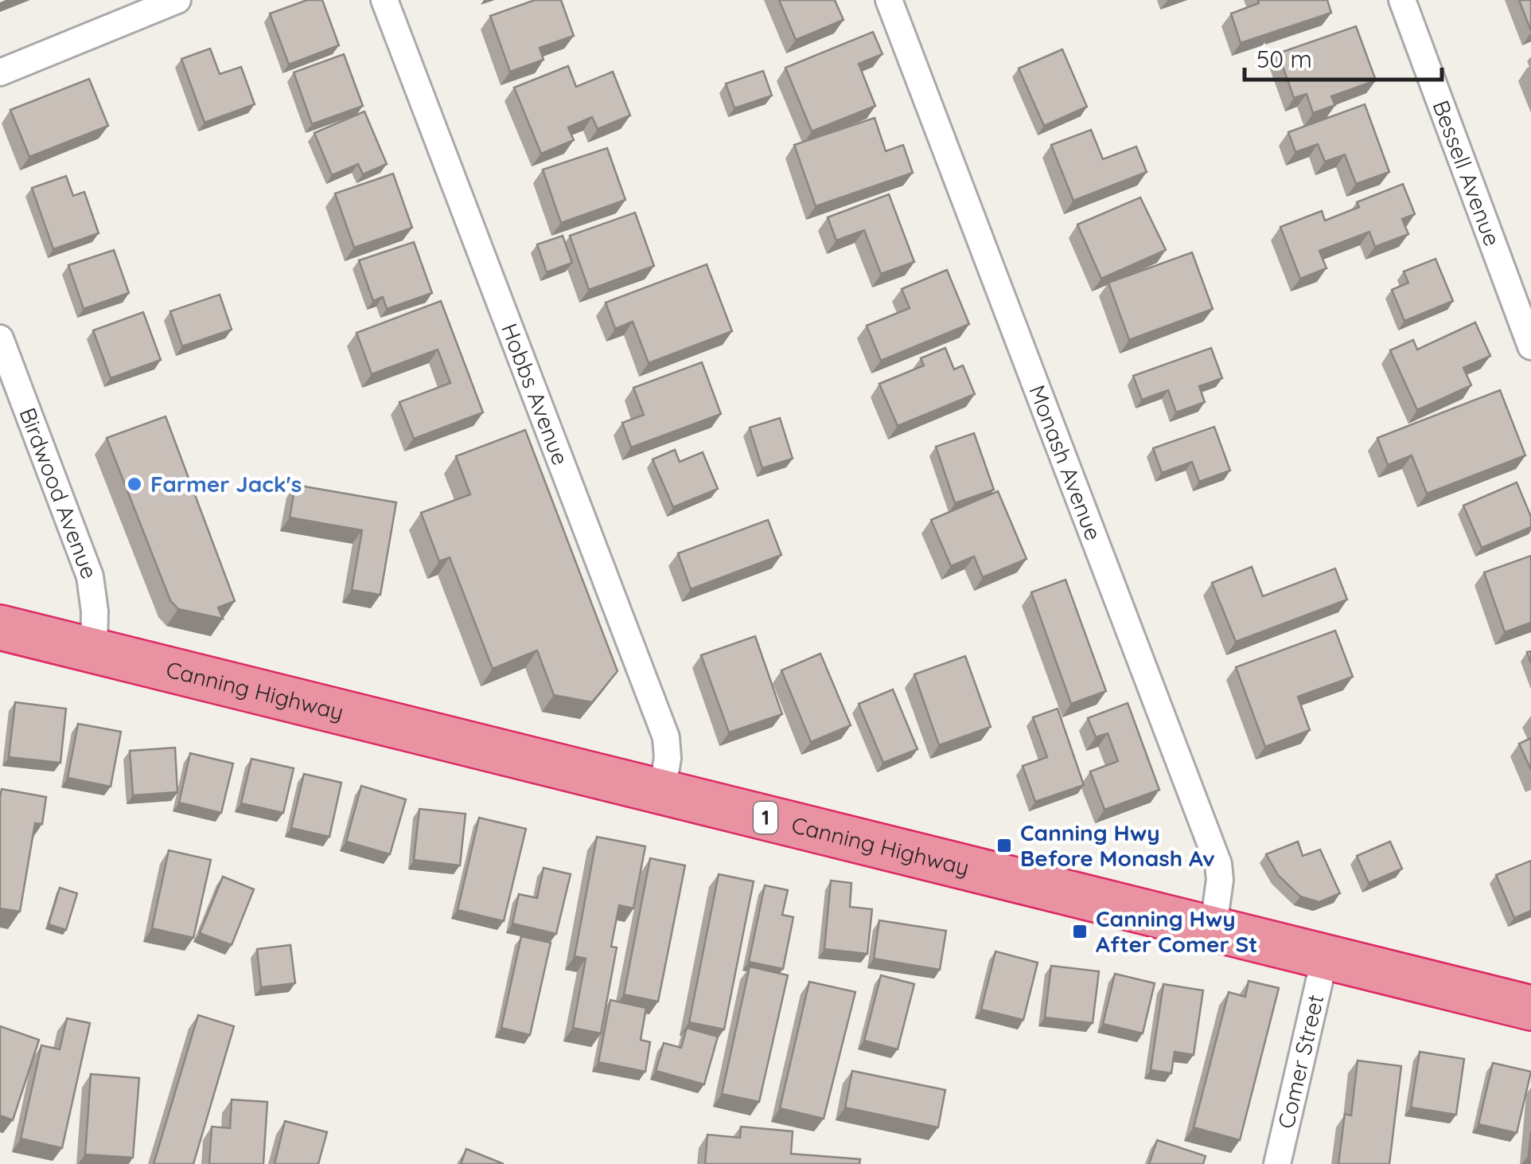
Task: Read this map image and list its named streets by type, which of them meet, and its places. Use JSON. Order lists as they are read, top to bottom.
{
  "streets": {
    "highway": ["Canning Highway", "1"],
    "street": [
      "Bessell Avenue",
      "Hobbs Avenue",
      "Monash Avenue",
      "Birdwood Avenue",
      "Comer Street"
    ]
  },
  "crossings": [
    ["Hobbs Avenue", "Canning Highway"],
    ["Monash Avenue", "Canning Highway"],
    ["Birdwood Avenue", "Canning Highway"],
    ["Canning Highway", "Comer Street"]
  ],
  "places": {
    "other": ["Farmer Jack's"],
    "transit": ["Canning Hwy Before Monash Av", "Canning Hwy After Comer St"]
  },
  "scale_bar": "50 m"
}
